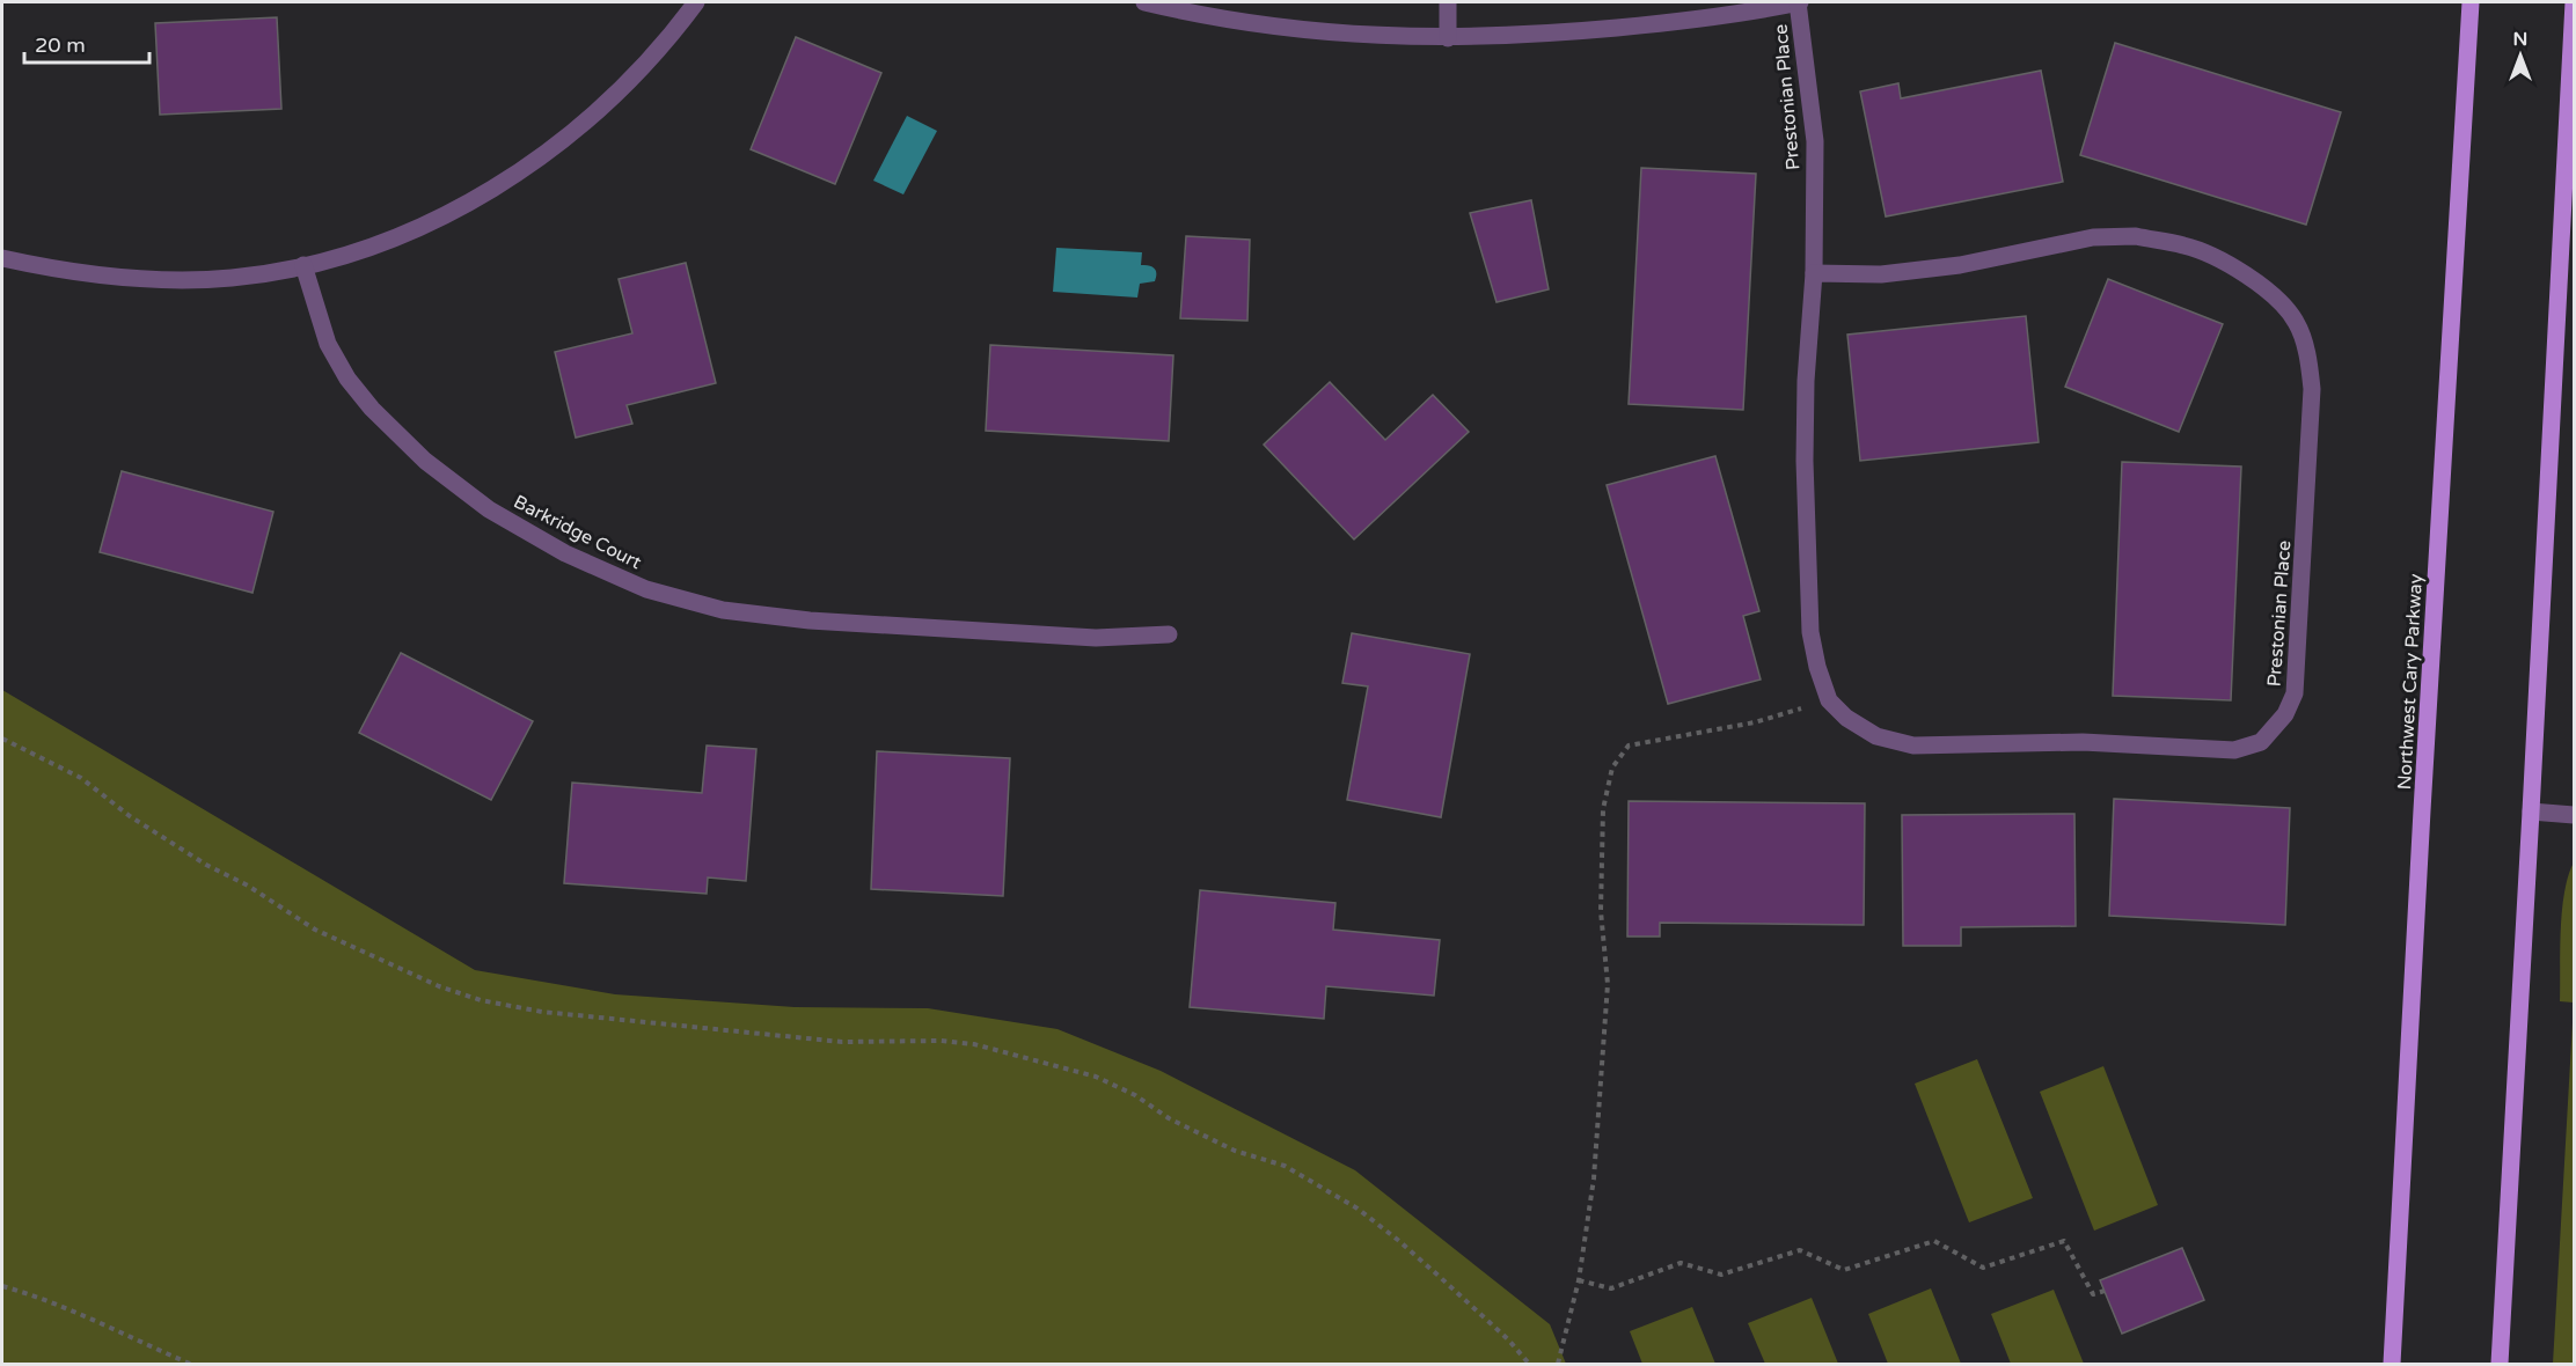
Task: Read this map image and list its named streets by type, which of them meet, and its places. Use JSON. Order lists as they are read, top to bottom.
{
  "streets": {
    "main road": ["Northwest Cary Parkway"],
    "street": ["Prestonian Place", "Barkridge Court"]
  },
  "scale_bar": "20 m",
  "north": "top"
}
